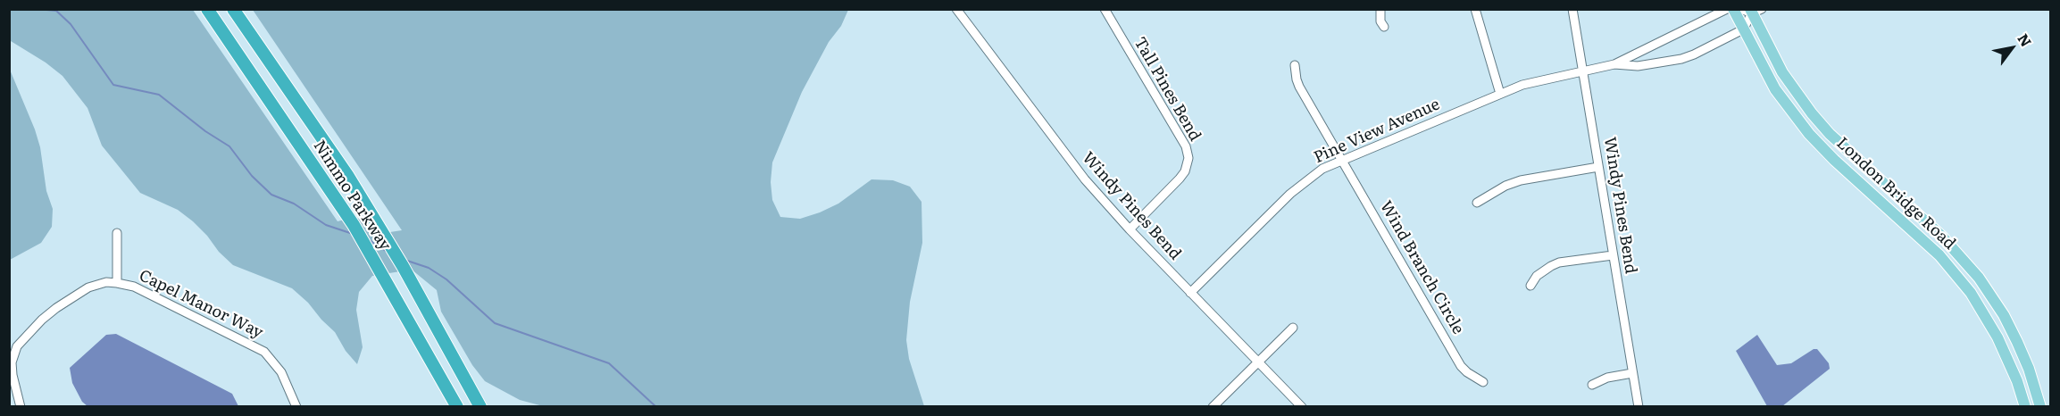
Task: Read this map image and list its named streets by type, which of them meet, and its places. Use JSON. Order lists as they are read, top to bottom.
{
  "streets": {
    "highway": ["Nimmo Parkway"],
    "main road": ["London Bridge Road"],
    "street": [
      "Tall Pines Bend",
      "Pine View Avenue",
      "Windy Pines Bend",
      "Wind Branch Circle",
      "Capel Manor Way"
    ]
  },
  "crossings": [
    ["Tall Pines Bend", "Windy Pines Bend"],
    ["Pine View Avenue", "London Bridge Road"],
    ["Pine View Avenue", "Windy Pines Bend"],
    ["Pine View Avenue", "Wind Branch Circle"]
  ],
  "north": "top right"
}
